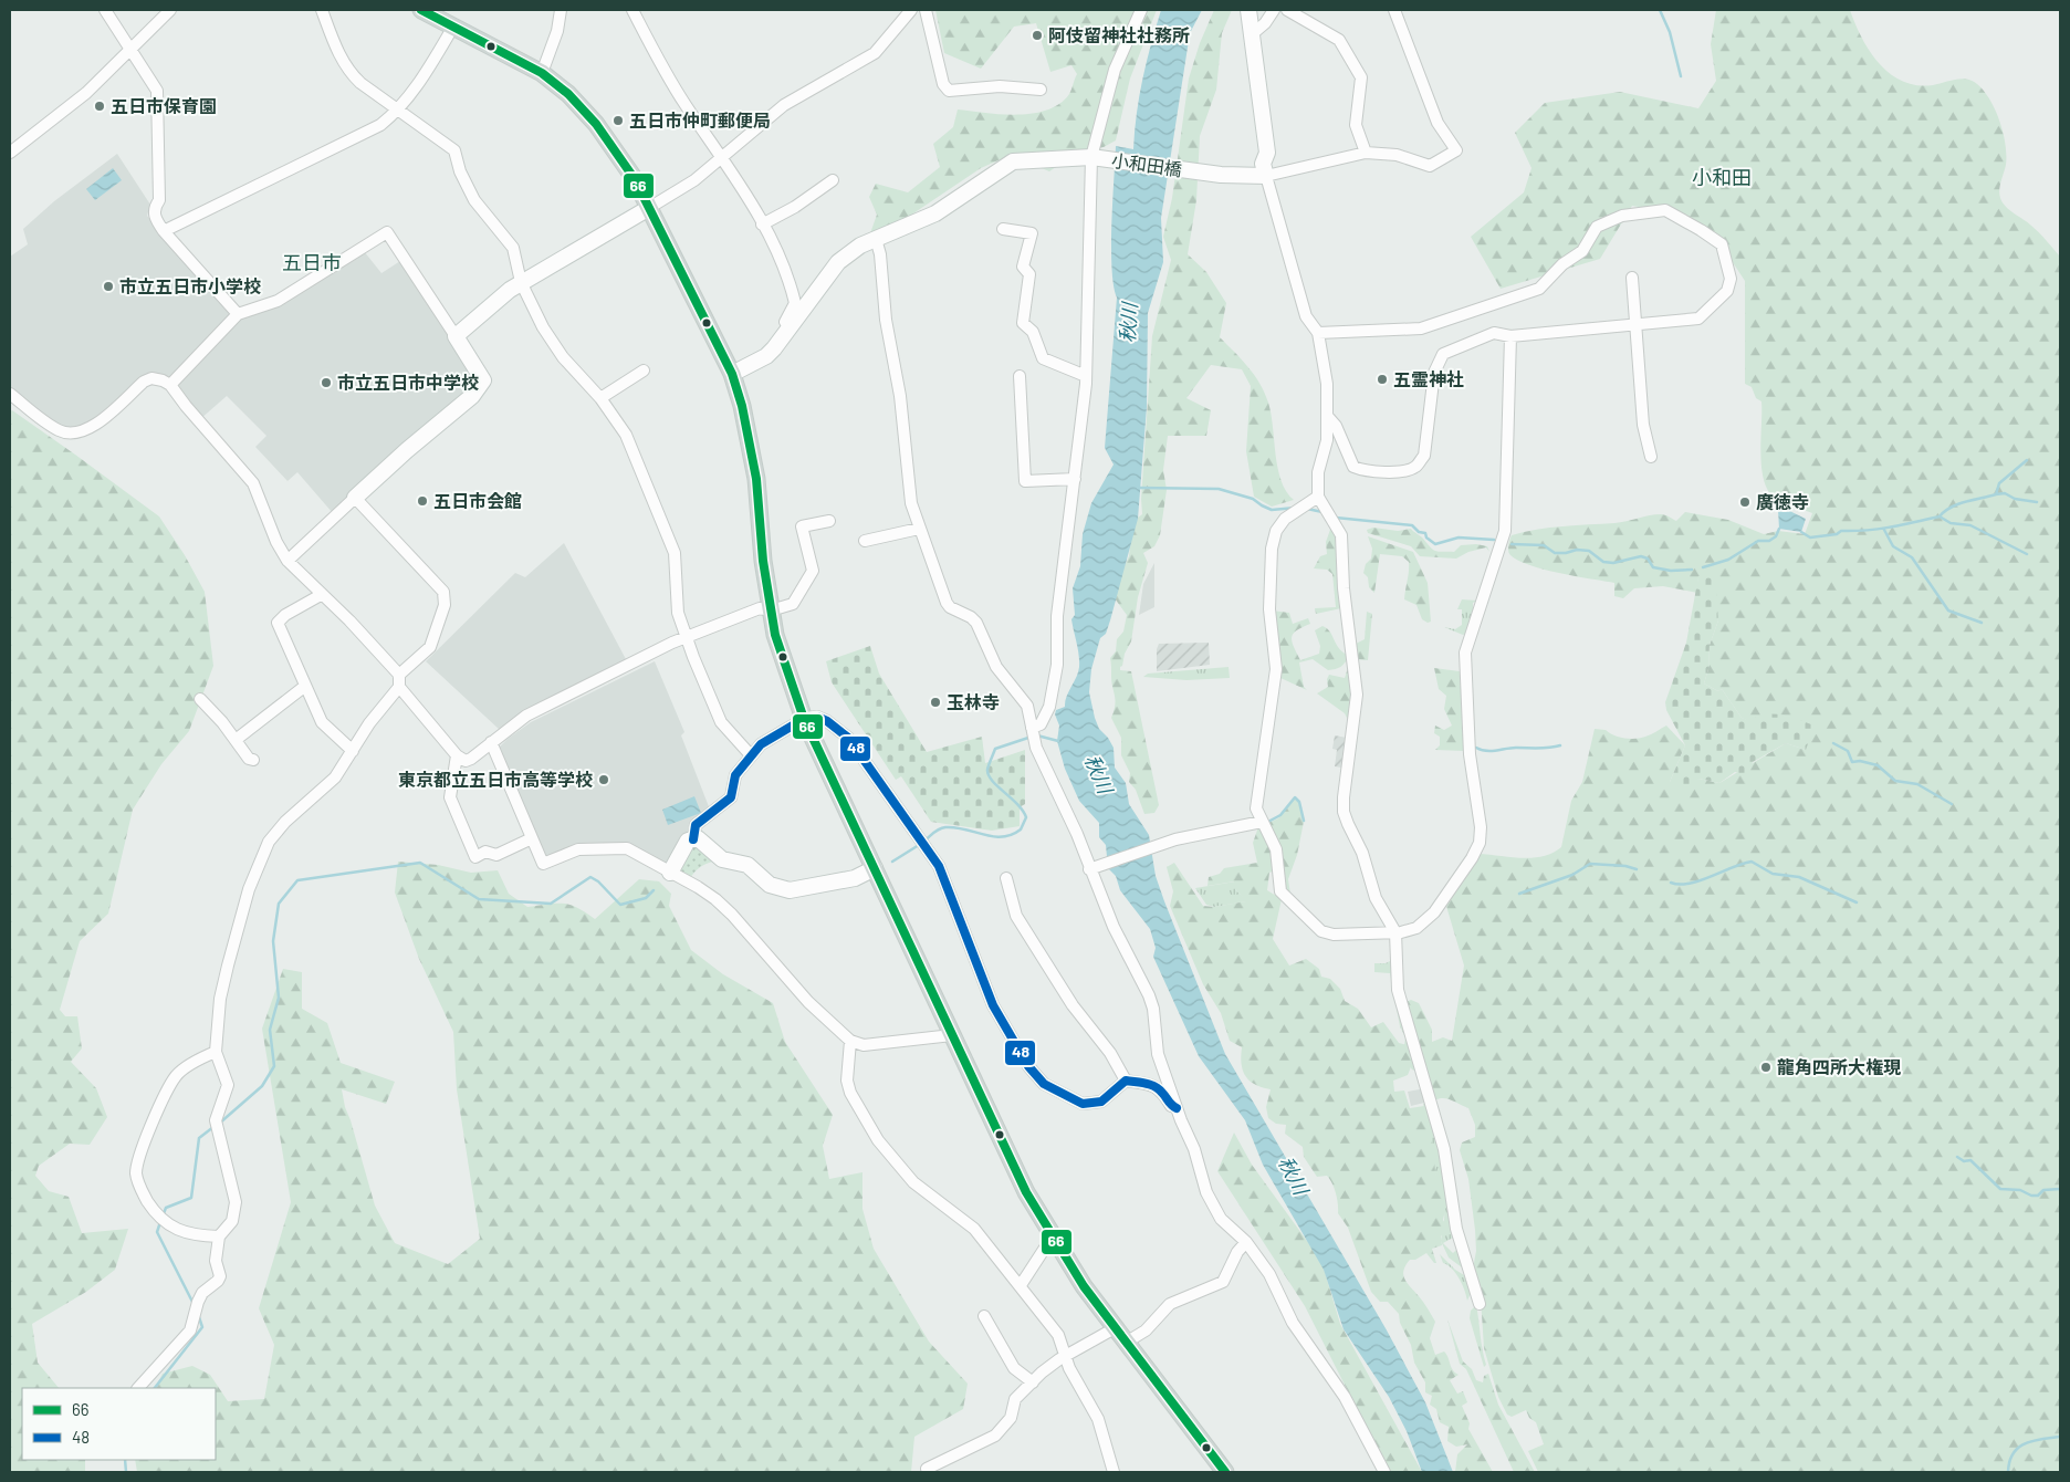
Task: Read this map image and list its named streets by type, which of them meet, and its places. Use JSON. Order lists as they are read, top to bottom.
{
  "streets": {
    "street": ["小和田橋"]
  },
  "districts": ["小和田", "五日市"],
  "water": ["秋川"],
  "places": [
    "阿伎留神社社務所",
    "五日市保育園",
    "五日市仲町郵便局",
    "市立五日市小学校",
    "五霊神社",
    "市立五日市中学校",
    "五日市会館",
    "廣徳寺",
    "玉林寺",
    "東京都立五日市高等学校",
    "龍角四所大権現"
  ],
  "lines": ["transit line 66", "transit line 48"],
  "legend": ["66", "48"]
}
